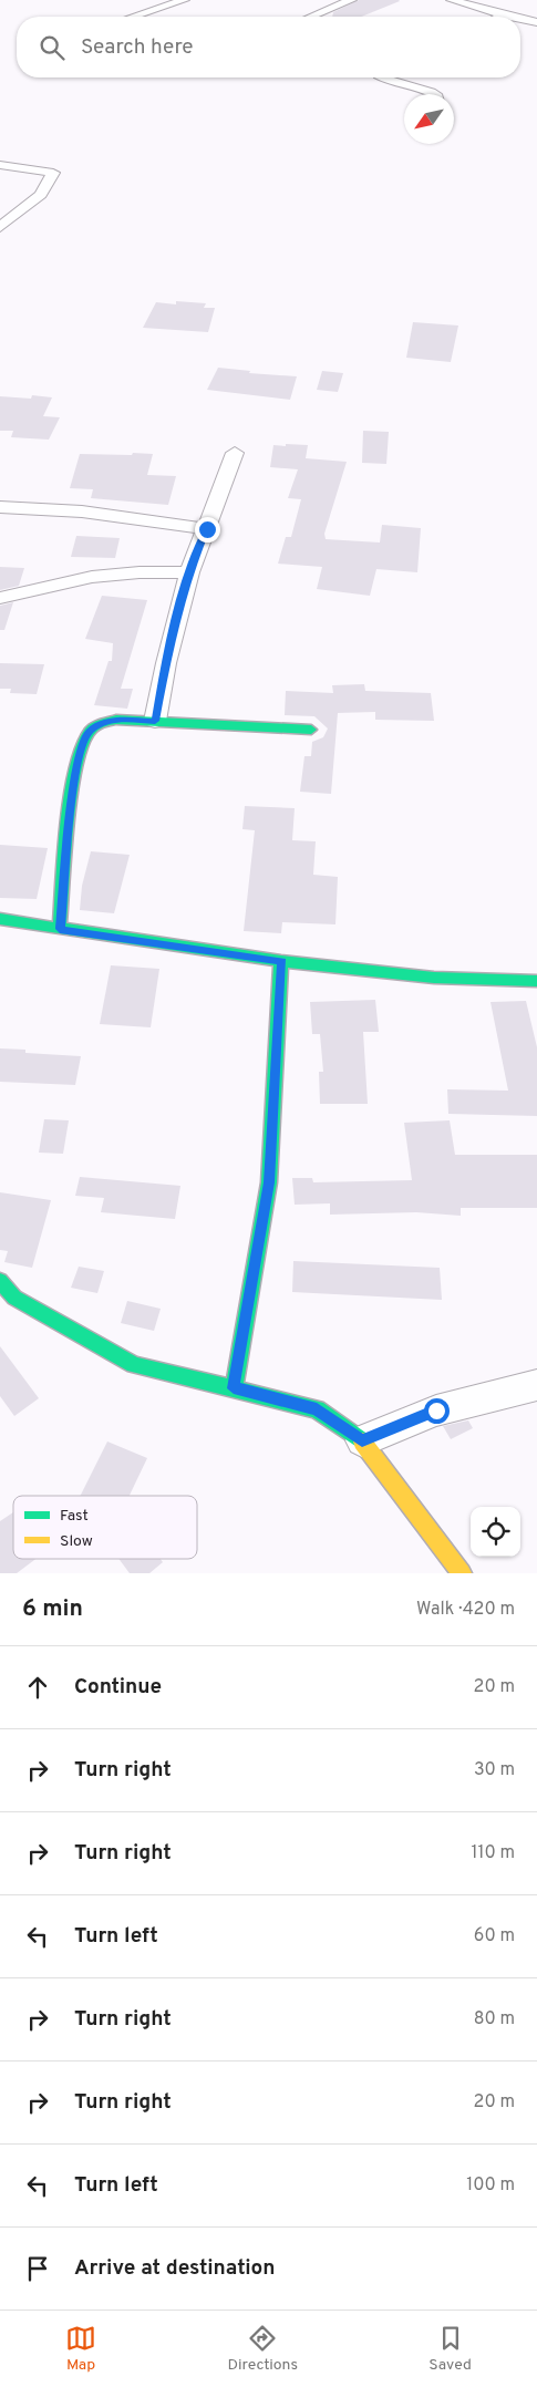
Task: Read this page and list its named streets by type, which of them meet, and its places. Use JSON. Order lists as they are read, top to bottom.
{
  "legend": ["Fast", "Slow"],
  "north": "bottom left",
  "page": {
    "search": "Search here",
    "heading": ["6 min", "Walk · 420 m"],
    "list": [
      ["Continue", "20 m"],
      ["Turn right", "30 m"],
      ["Turn right", "110 m"],
      ["Turn left", "60 m"],
      ["Turn right", "80 m"],
      ["Turn right", "20 m"],
      ["Turn left", "100 m"],
      "Arrive at destination"
    ],
    "nav": ["Map", "Directions", "Saved"]
  }
}
